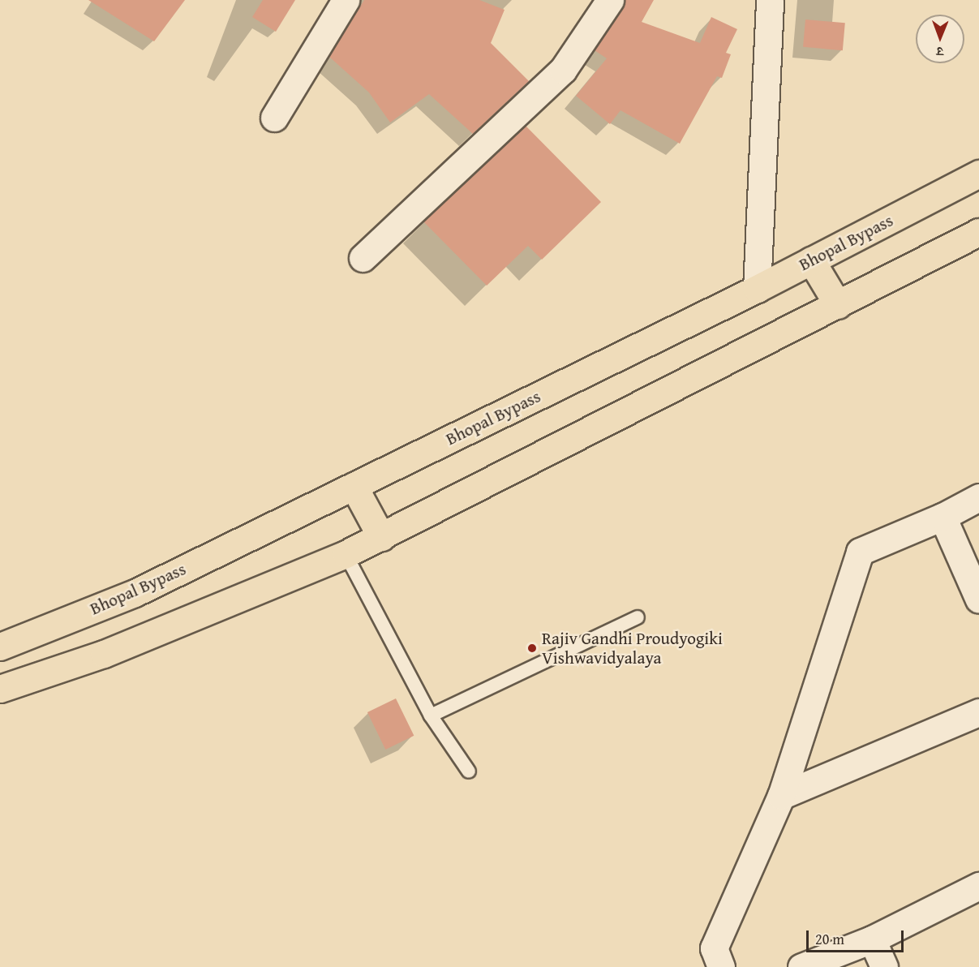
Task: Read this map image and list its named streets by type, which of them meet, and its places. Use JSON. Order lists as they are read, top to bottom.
{
  "streets": {
    "main road": ["Bhopal Bypass"]
  },
  "places": ["Rajiv Gandhi Proudyogiki Vishwavidyalaya"],
  "scale_bar": "20 m",
  "north": "bottom"
}
